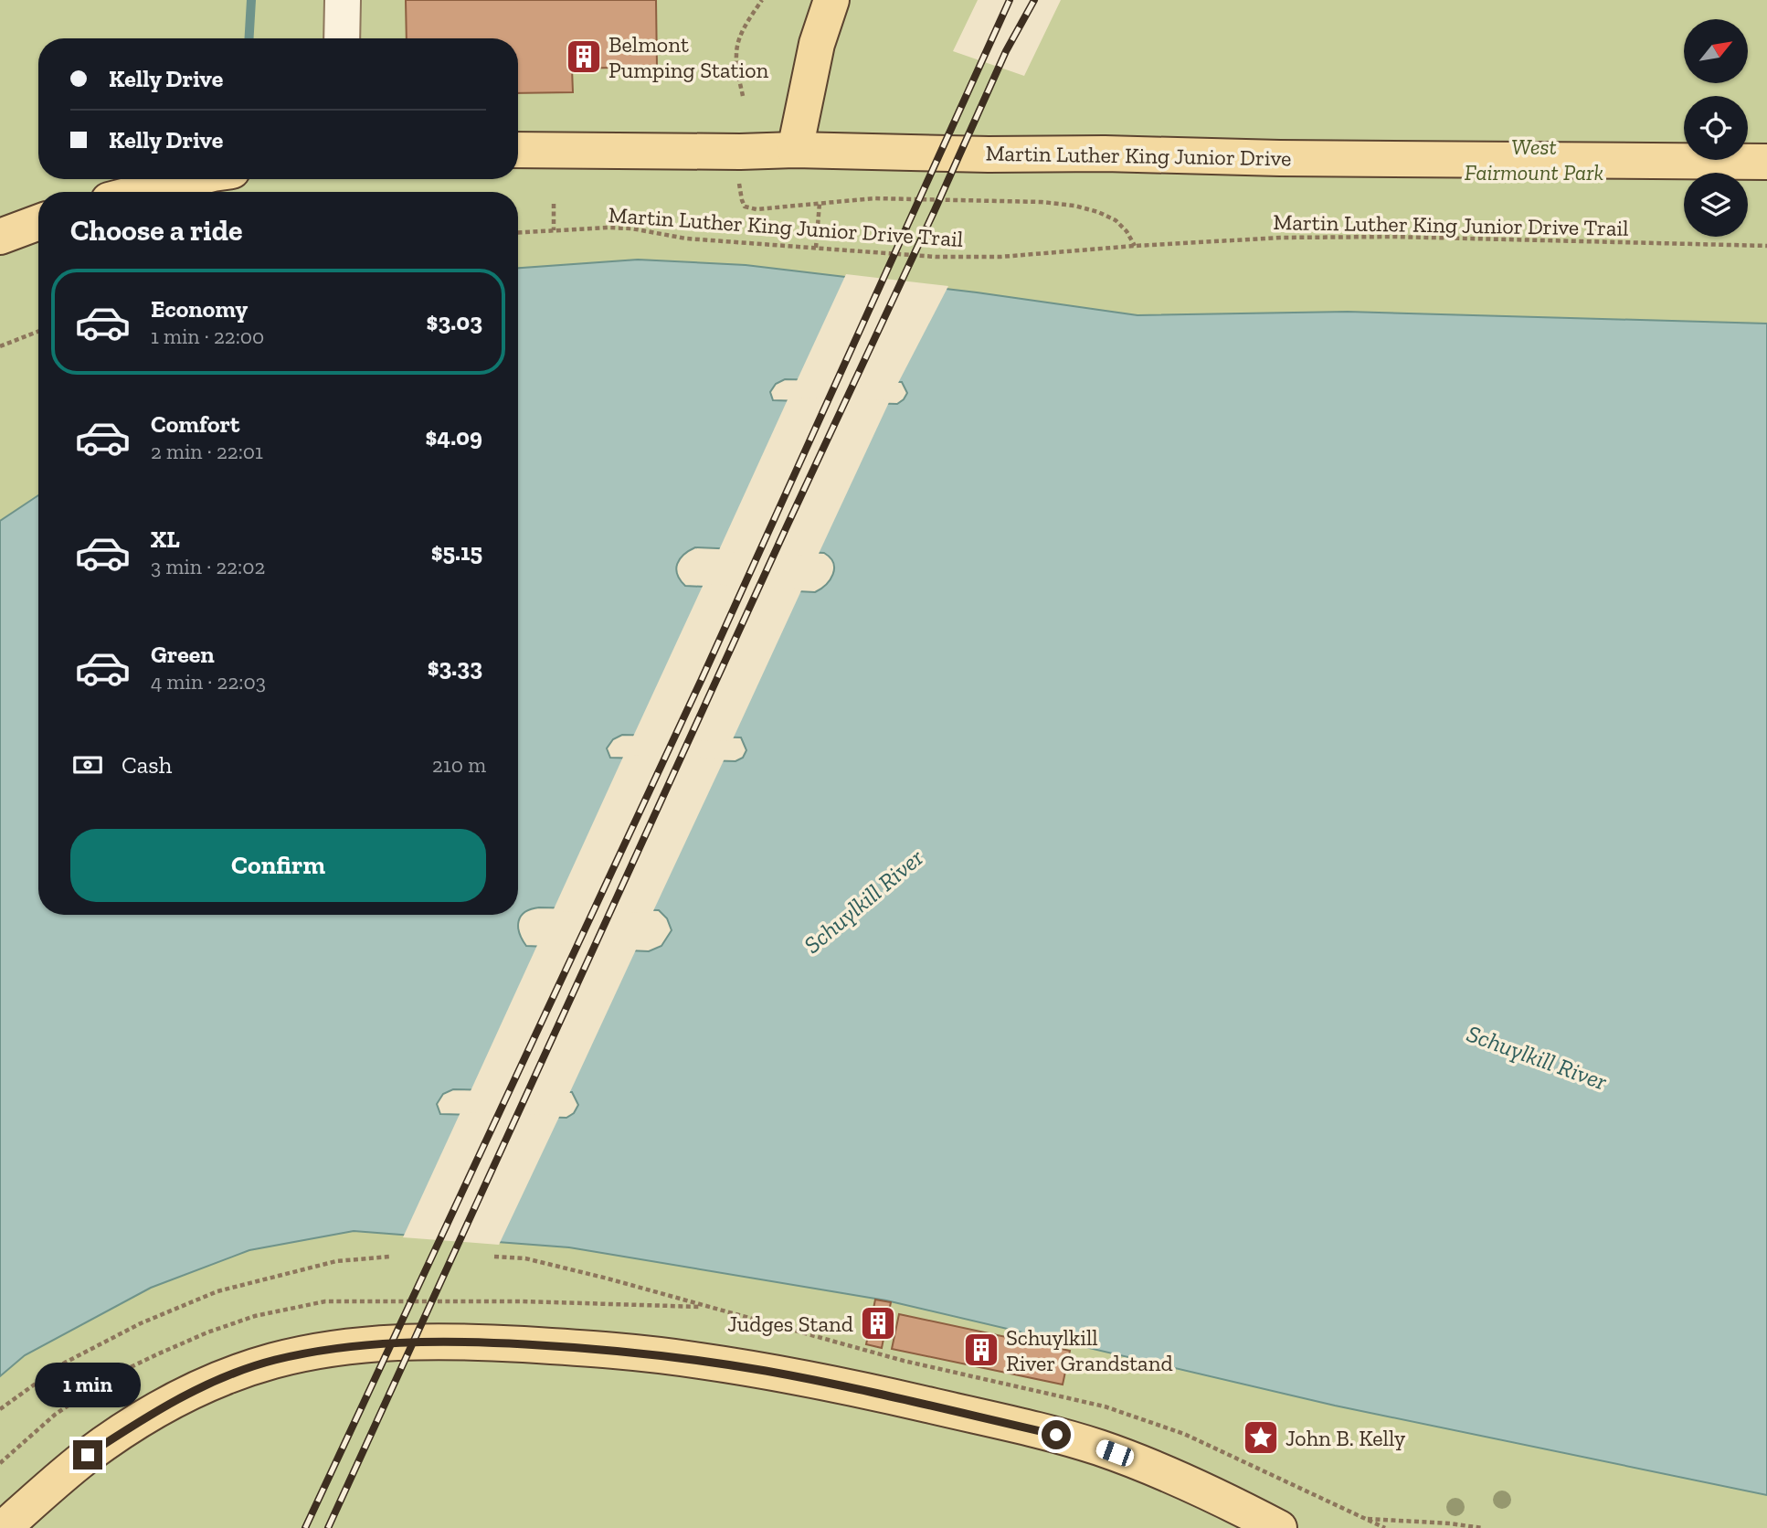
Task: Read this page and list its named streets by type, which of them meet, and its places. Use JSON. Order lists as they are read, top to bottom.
{
  "streets": {
    "main road": ["Martin Luther King Junior Drive"],
    "path": ["Martin Luther King Junior Drive Trail"]
  },
  "water": ["Schuylkill River"],
  "parks": ["West Fairmount Park"],
  "places": {
    "building": ["Belmont Pumping Station", "Judges Stand", "Schuylkill River Grandstand"],
    "place": ["John B. Kelly"]
  },
  "north": "top right",
  "page": {
    "banner": ["Kelly Drive", "Kelly Drive"],
    "heading": "Choose a ride",
    "list": [
      {
        "name": "Economy",
        "note": "1 min · 22:00",
        "value": "$3.03"
      },
      {
        "name": "Comfort",
        "note": "2 min · 22:01",
        "value": "$4.09"
      },
      {
        "name": "XL",
        "note": "3 min · 22:02",
        "value": "$5.15"
      },
      {
        "name": "Green",
        "note": "4 min · 22:03",
        "value": "$3.33"
      }
    ],
    "pay": ["Cash", "210 m"],
    "buttons": "Confirm",
    "bubble": "1 min"
  }
}
